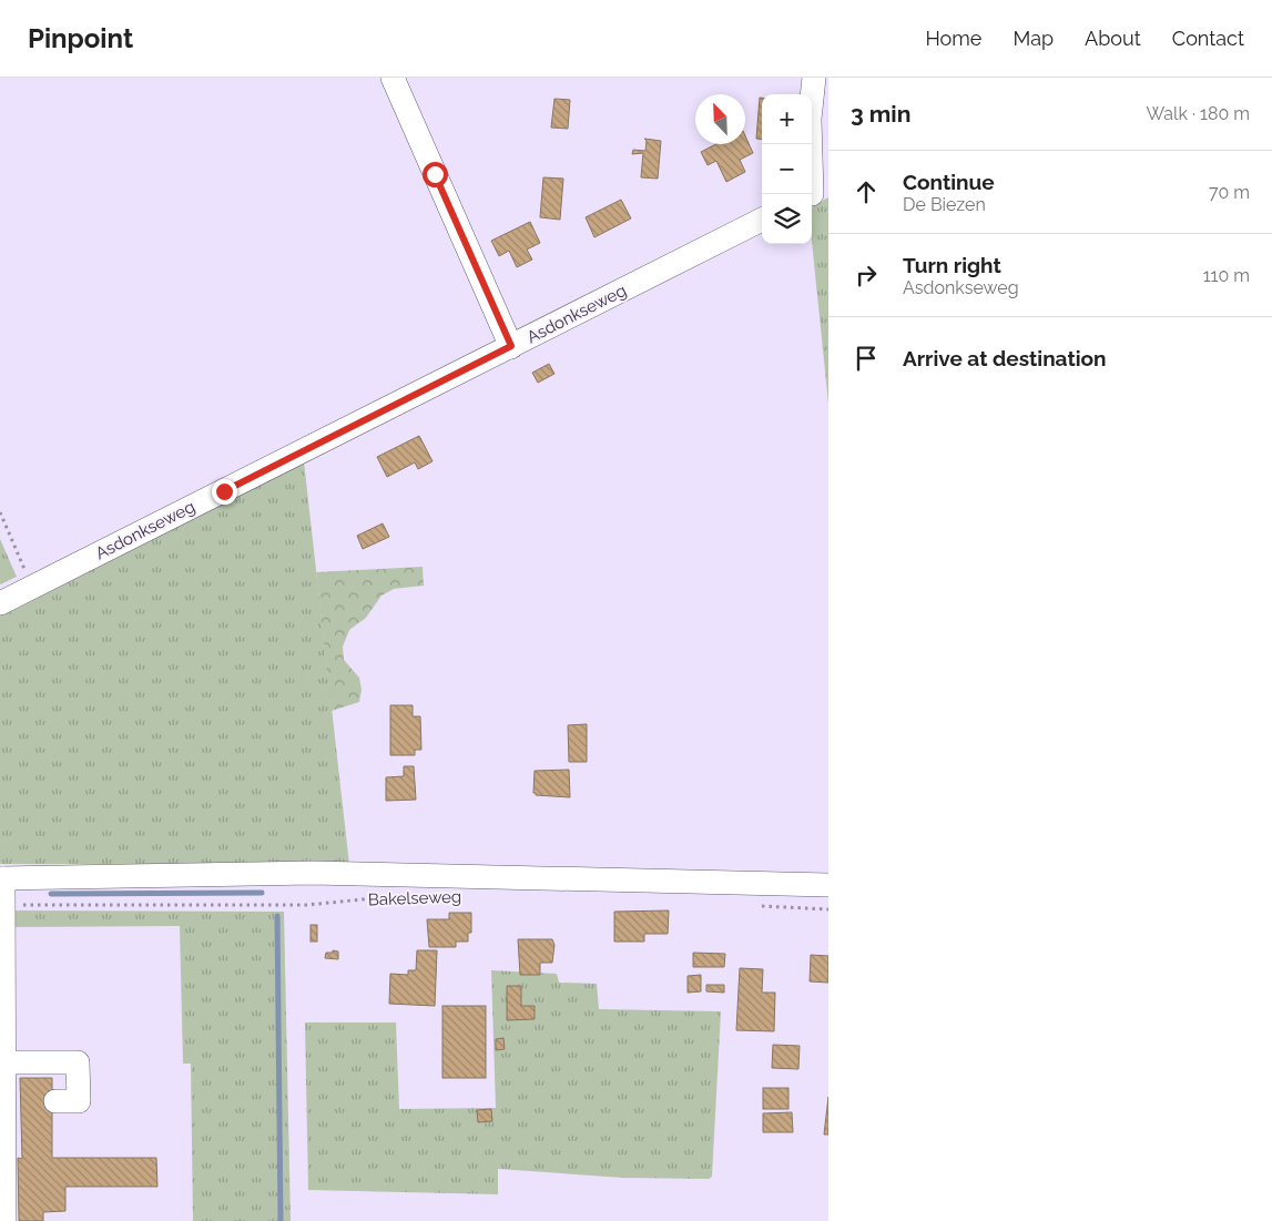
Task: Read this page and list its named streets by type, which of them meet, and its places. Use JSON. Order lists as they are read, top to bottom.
{
  "streets": {
    "street": ["Asdonkseweg", "Bakelseweg"]
  },
  "north": "top left",
  "page": {
    "header": "Pinpoint",
    "nav": [
      "Home",
      "Map",
      "About",
      "Contact"
    ],
    "heading": ["3 min", "Walk · 180 m"],
    "map_buttons": ["+", "−"],
    "list": [
      ["Continue", "De Biezen", "70 m"],
      ["Turn right", "Asdonkseweg", "110 m"],
      "Arrive at destination"
    ]
  }
}
